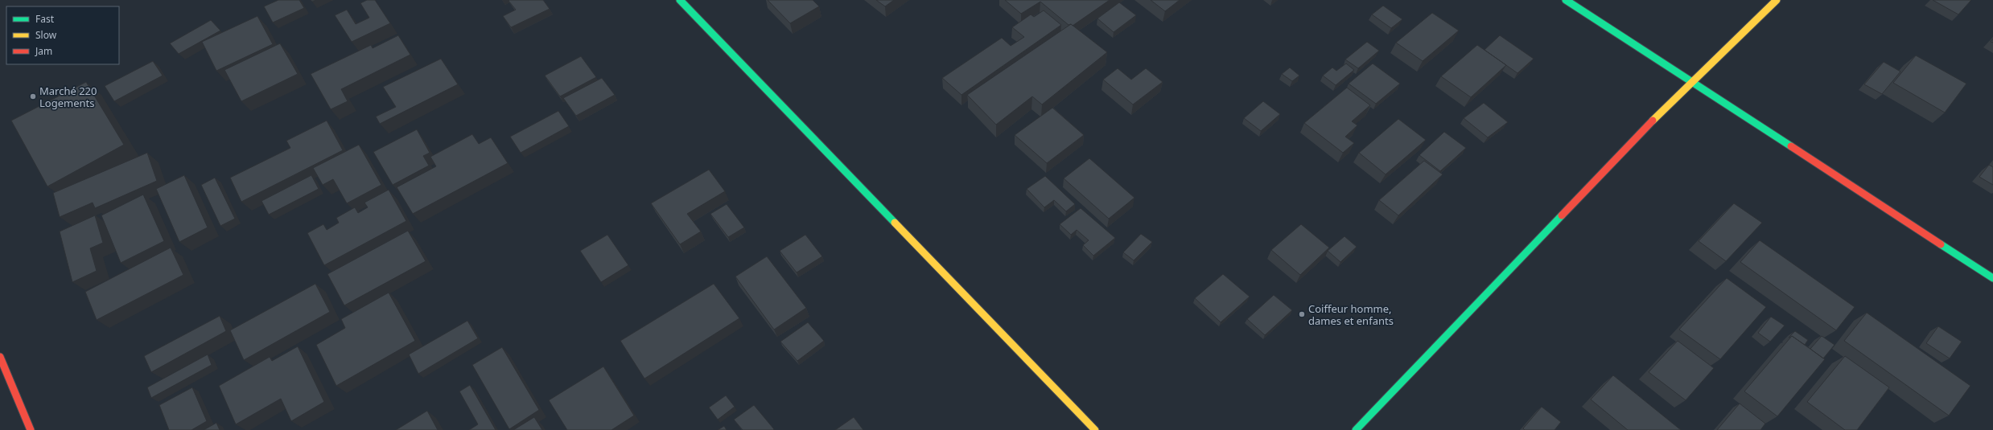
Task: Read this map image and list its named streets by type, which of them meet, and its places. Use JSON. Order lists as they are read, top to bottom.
{
  "places": ["Marché 220 Logements", "Coiffeur homme, dames et enfants"],
  "legend": ["Fast", "Slow", "Jam"]
}
